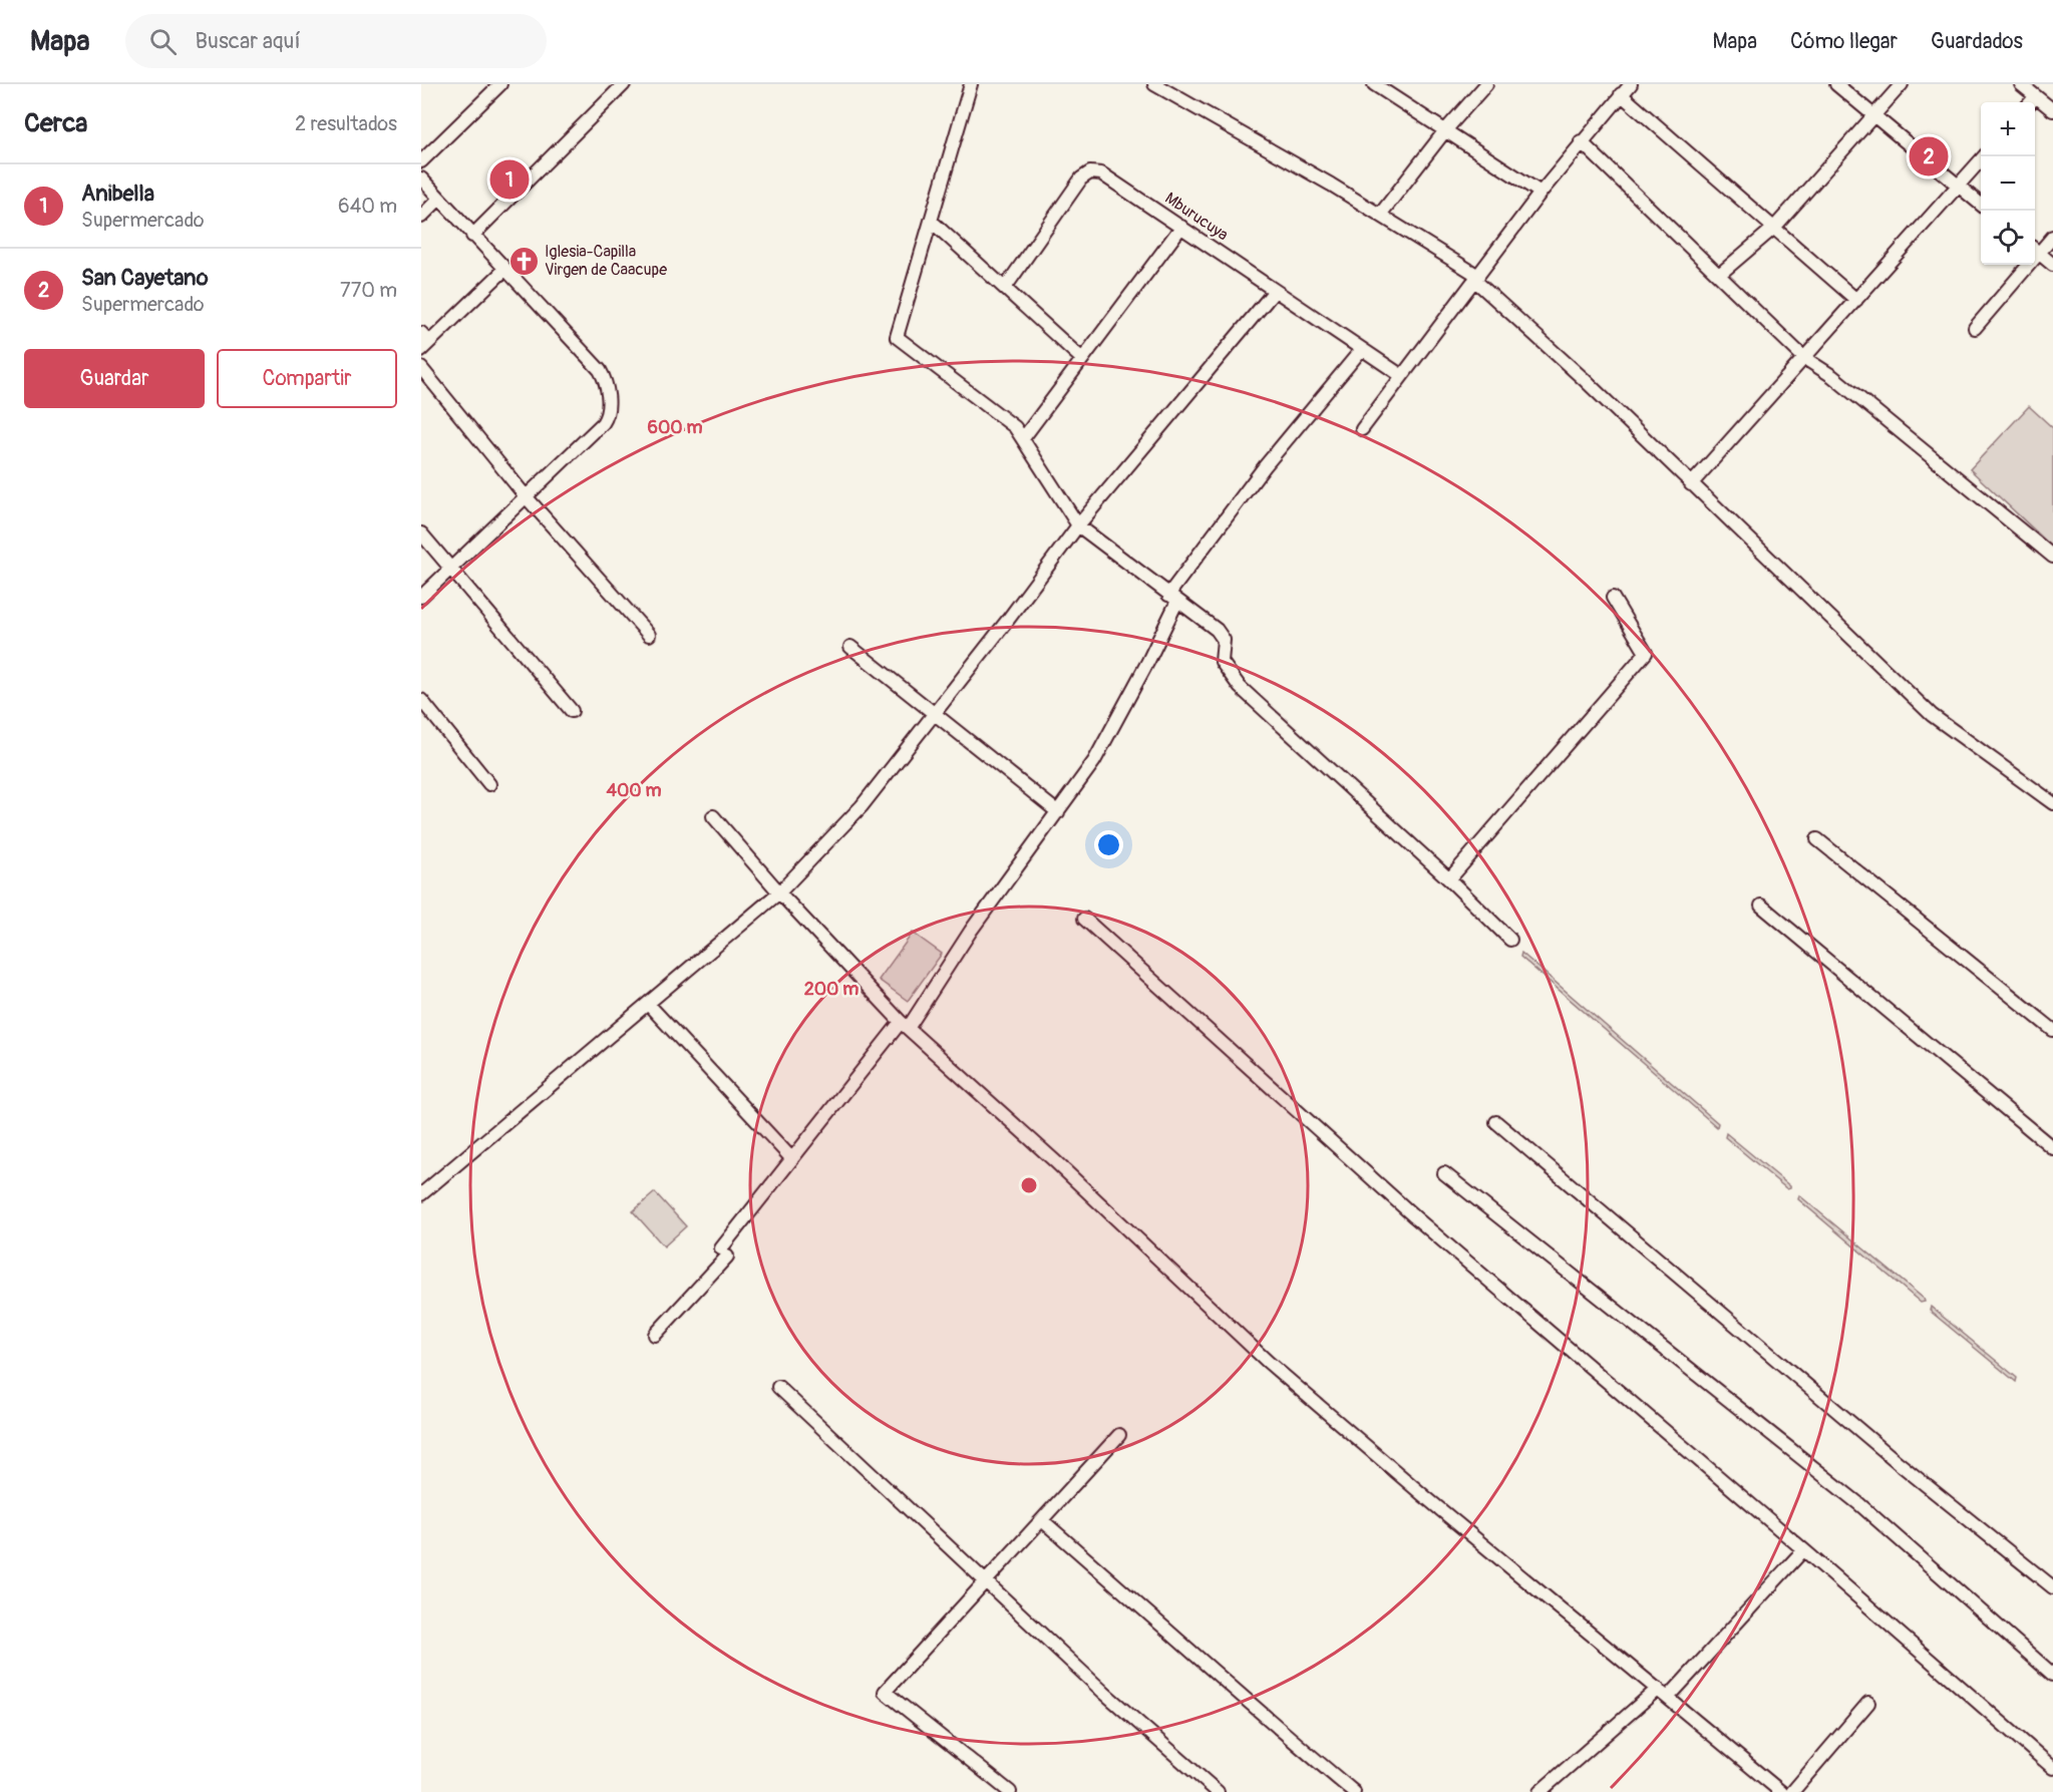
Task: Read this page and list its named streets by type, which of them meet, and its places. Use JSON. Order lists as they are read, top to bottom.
{
  "streets": {
    "street": ["Mburucuya"]
  },
  "places": {
    "church": ["Iglesia-Capilla Virgen de Caacupe"]
  },
  "page": {
    "header": "Mapa",
    "search": "Buscar aquí",
    "nav": ["Mapa", "Cómo llegar", "Guardados"],
    "heading": ["Cerca", "2 resultados"],
    "map_buttons": ["+", "−"],
    "pins": ["2", "1"],
    "list": [
      {
        "mark": "1",
        "name": "Anibella",
        "note": "Supermercado",
        "value": "640 m"
      },
      {
        "mark": "2",
        "name": "San Cayetano",
        "note": "Supermercado",
        "value": "770 m"
      }
    ],
    "buttons": ["Guardar", "Compartir"]
  },
  "rings": ["600 m", "400 m", "200 m"]
}
